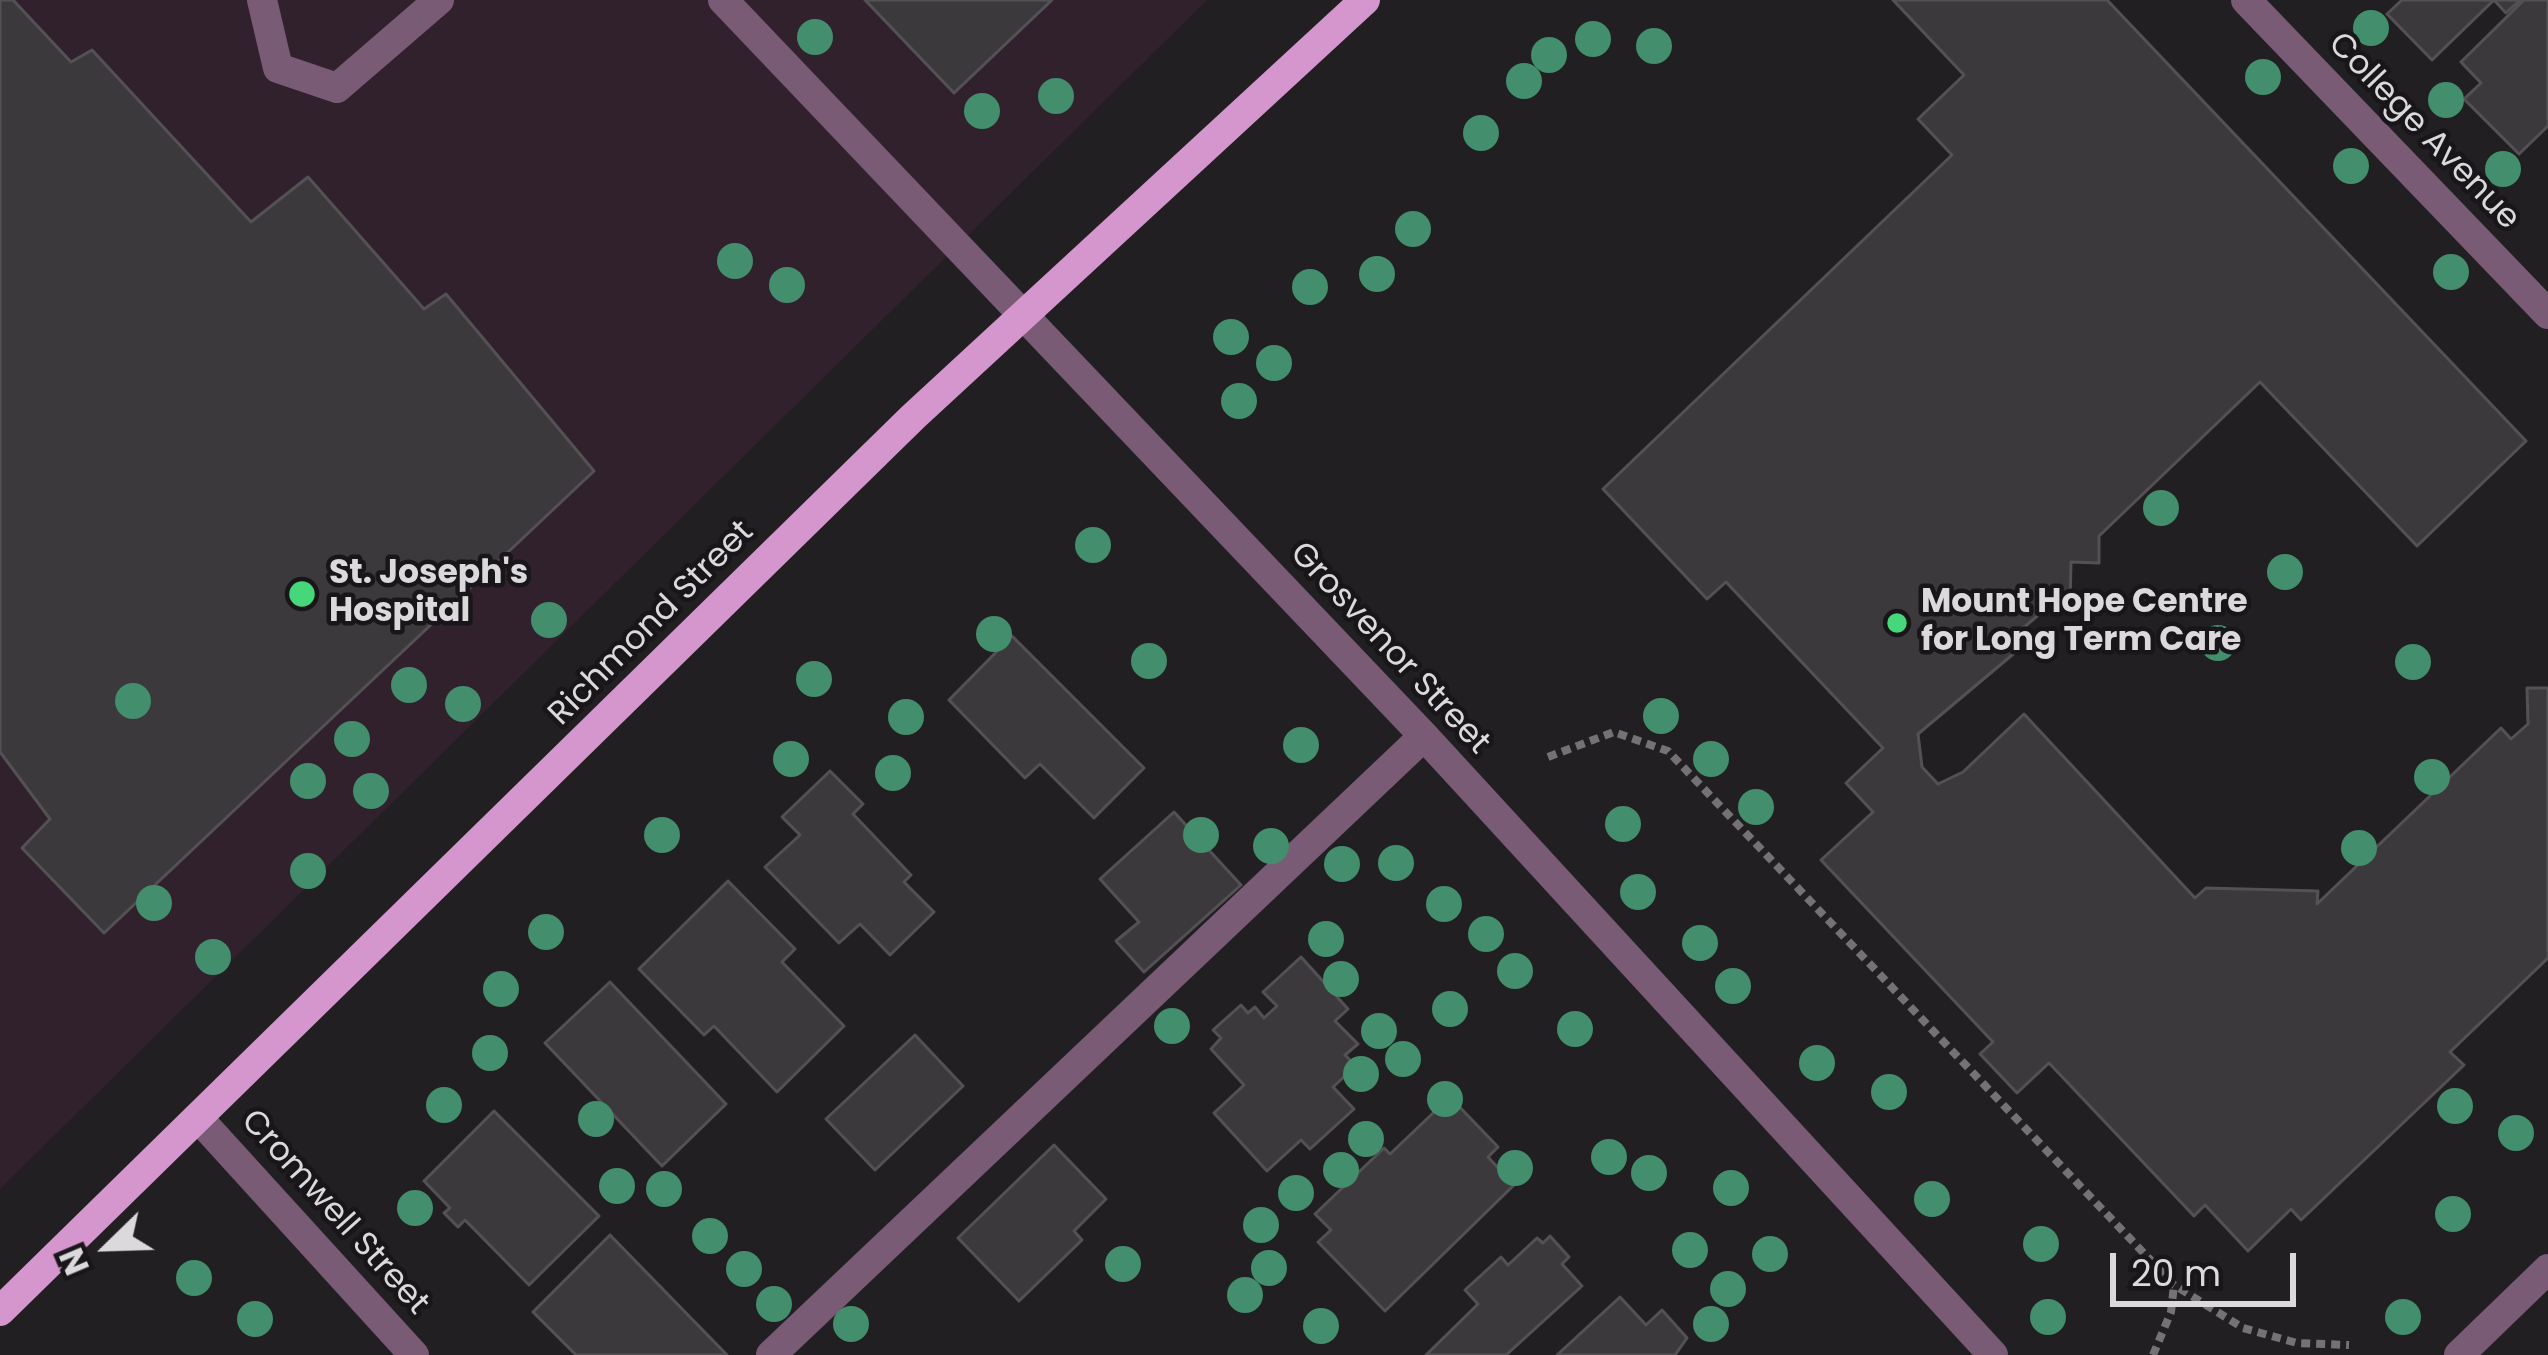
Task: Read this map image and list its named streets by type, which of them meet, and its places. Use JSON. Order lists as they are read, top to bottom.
{
  "streets": {
    "main road": ["Richmond Street"],
    "street": ["College Avenue", "Grosvenor Street", "Cromwell Street"]
  },
  "crossings": [
    ["Richmond Street", "Grosvenor Street"],
    ["Richmond Street", "Cromwell Street"]
  ],
  "places": ["St. Joseph's Hospital", "Mount Hope Centre for Long Term Care"],
  "scale_bar": "20 m",
  "north": "bottom left"
}
